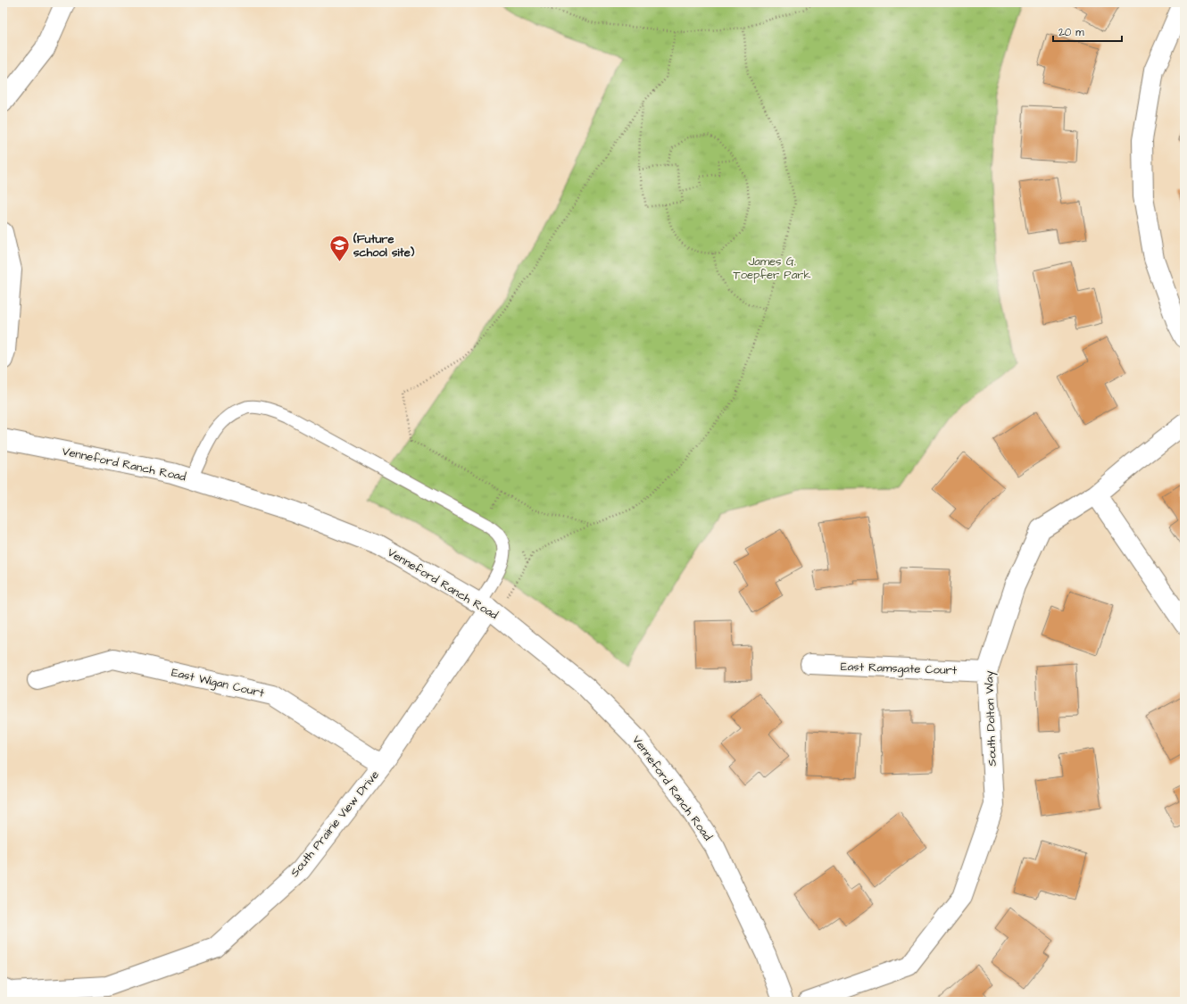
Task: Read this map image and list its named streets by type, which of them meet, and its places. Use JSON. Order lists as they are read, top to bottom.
{
  "streets": {
    "street": [
      "Venneford Ranch Road",
      "East Ramsgate Court",
      "East Wigan Court",
      "South Dolton Way",
      "South Prairie View Drive"
    ]
  },
  "crossings": [
    ["Venneford Ranch Road", "South Prairie View Drive"],
    ["East Ramsgate Court", "South Dolton Way"],
    ["East Wigan Court", "South Prairie View Drive"]
  ],
  "parks": ["James G. Toepfer Park"],
  "places": {
    "school or university": ["(Future school site)"]
  },
  "scale_bar": "20 m"
}
